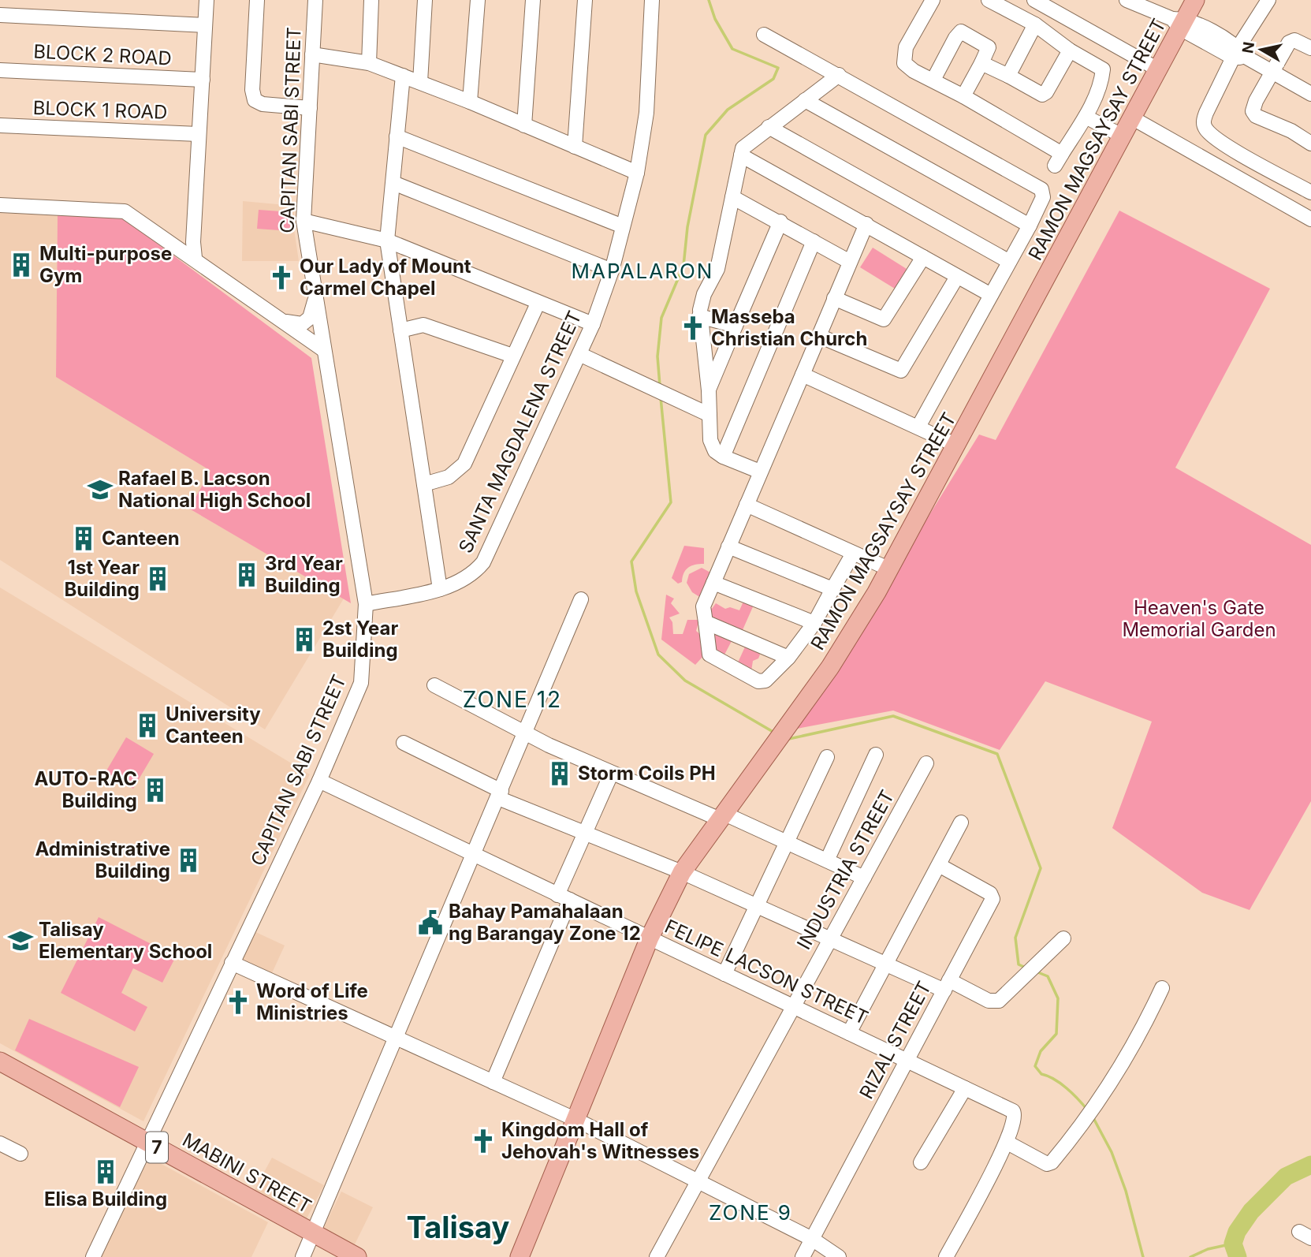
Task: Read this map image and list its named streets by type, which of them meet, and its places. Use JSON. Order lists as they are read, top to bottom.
{
  "streets": {
    "main road": ["RAMON MAGSAYSAY STREET", "7", "MABINI STREET"],
    "street": [
      "BLOCK 2 ROAD",
      "BLOCK 1 ROAD",
      "CAPITAN SABI STREET",
      "SANTA MAGDALENA STREET",
      "INDUSTRIA STREET",
      "FELIPE LACSON STREET",
      "RIZAL STREET"
    ]
  },
  "crossings": [
    ["CAPITAN SABI STREET", "SANTA MAGDALENA STREET"],
    ["CAPITAN SABI STREET", "FELIPE LACSON STREET"],
    ["CAPITAN SABI STREET", "MABINI STREET"],
    ["RAMON MAGSAYSAY STREET", "FELIPE LACSON STREET"],
    ["INDUSTRIA STREET", "FELIPE LACSON STREET"],
    ["FELIPE LACSON STREET", "RIZAL STREET"]
  ],
  "districts": [
    "MAPALARON",
    "ZONE 12",
    "ZONE 9",
    "Talisay"
  ],
  "parks": ["Heaven's Gate Memorial Garden"],
  "places": {
    "building": [
      "Multi-purpose Gym",
      "Canteen",
      "3rd Year Building",
      "1st Year Building",
      "2st Year Building",
      "University Canteen",
      "Storm Coils PH",
      "AUTO-RAC Building",
      "Administrative Building",
      "Elisa Building"
    ],
    "church": [
      "Our Lady of Mount Carmel Chapel",
      "Masseba Christian Church",
      "Word of Life Ministries",
      "Kingdom Hall of Jehovah's Witnesses"
    ],
    "school or university": ["Rafael B. Lacson National High School", "Talisay Elementary School"],
    "public building": ["Bahay Pamahalaan ng Barangay Zone 12"]
  },
  "north": "left"
}
